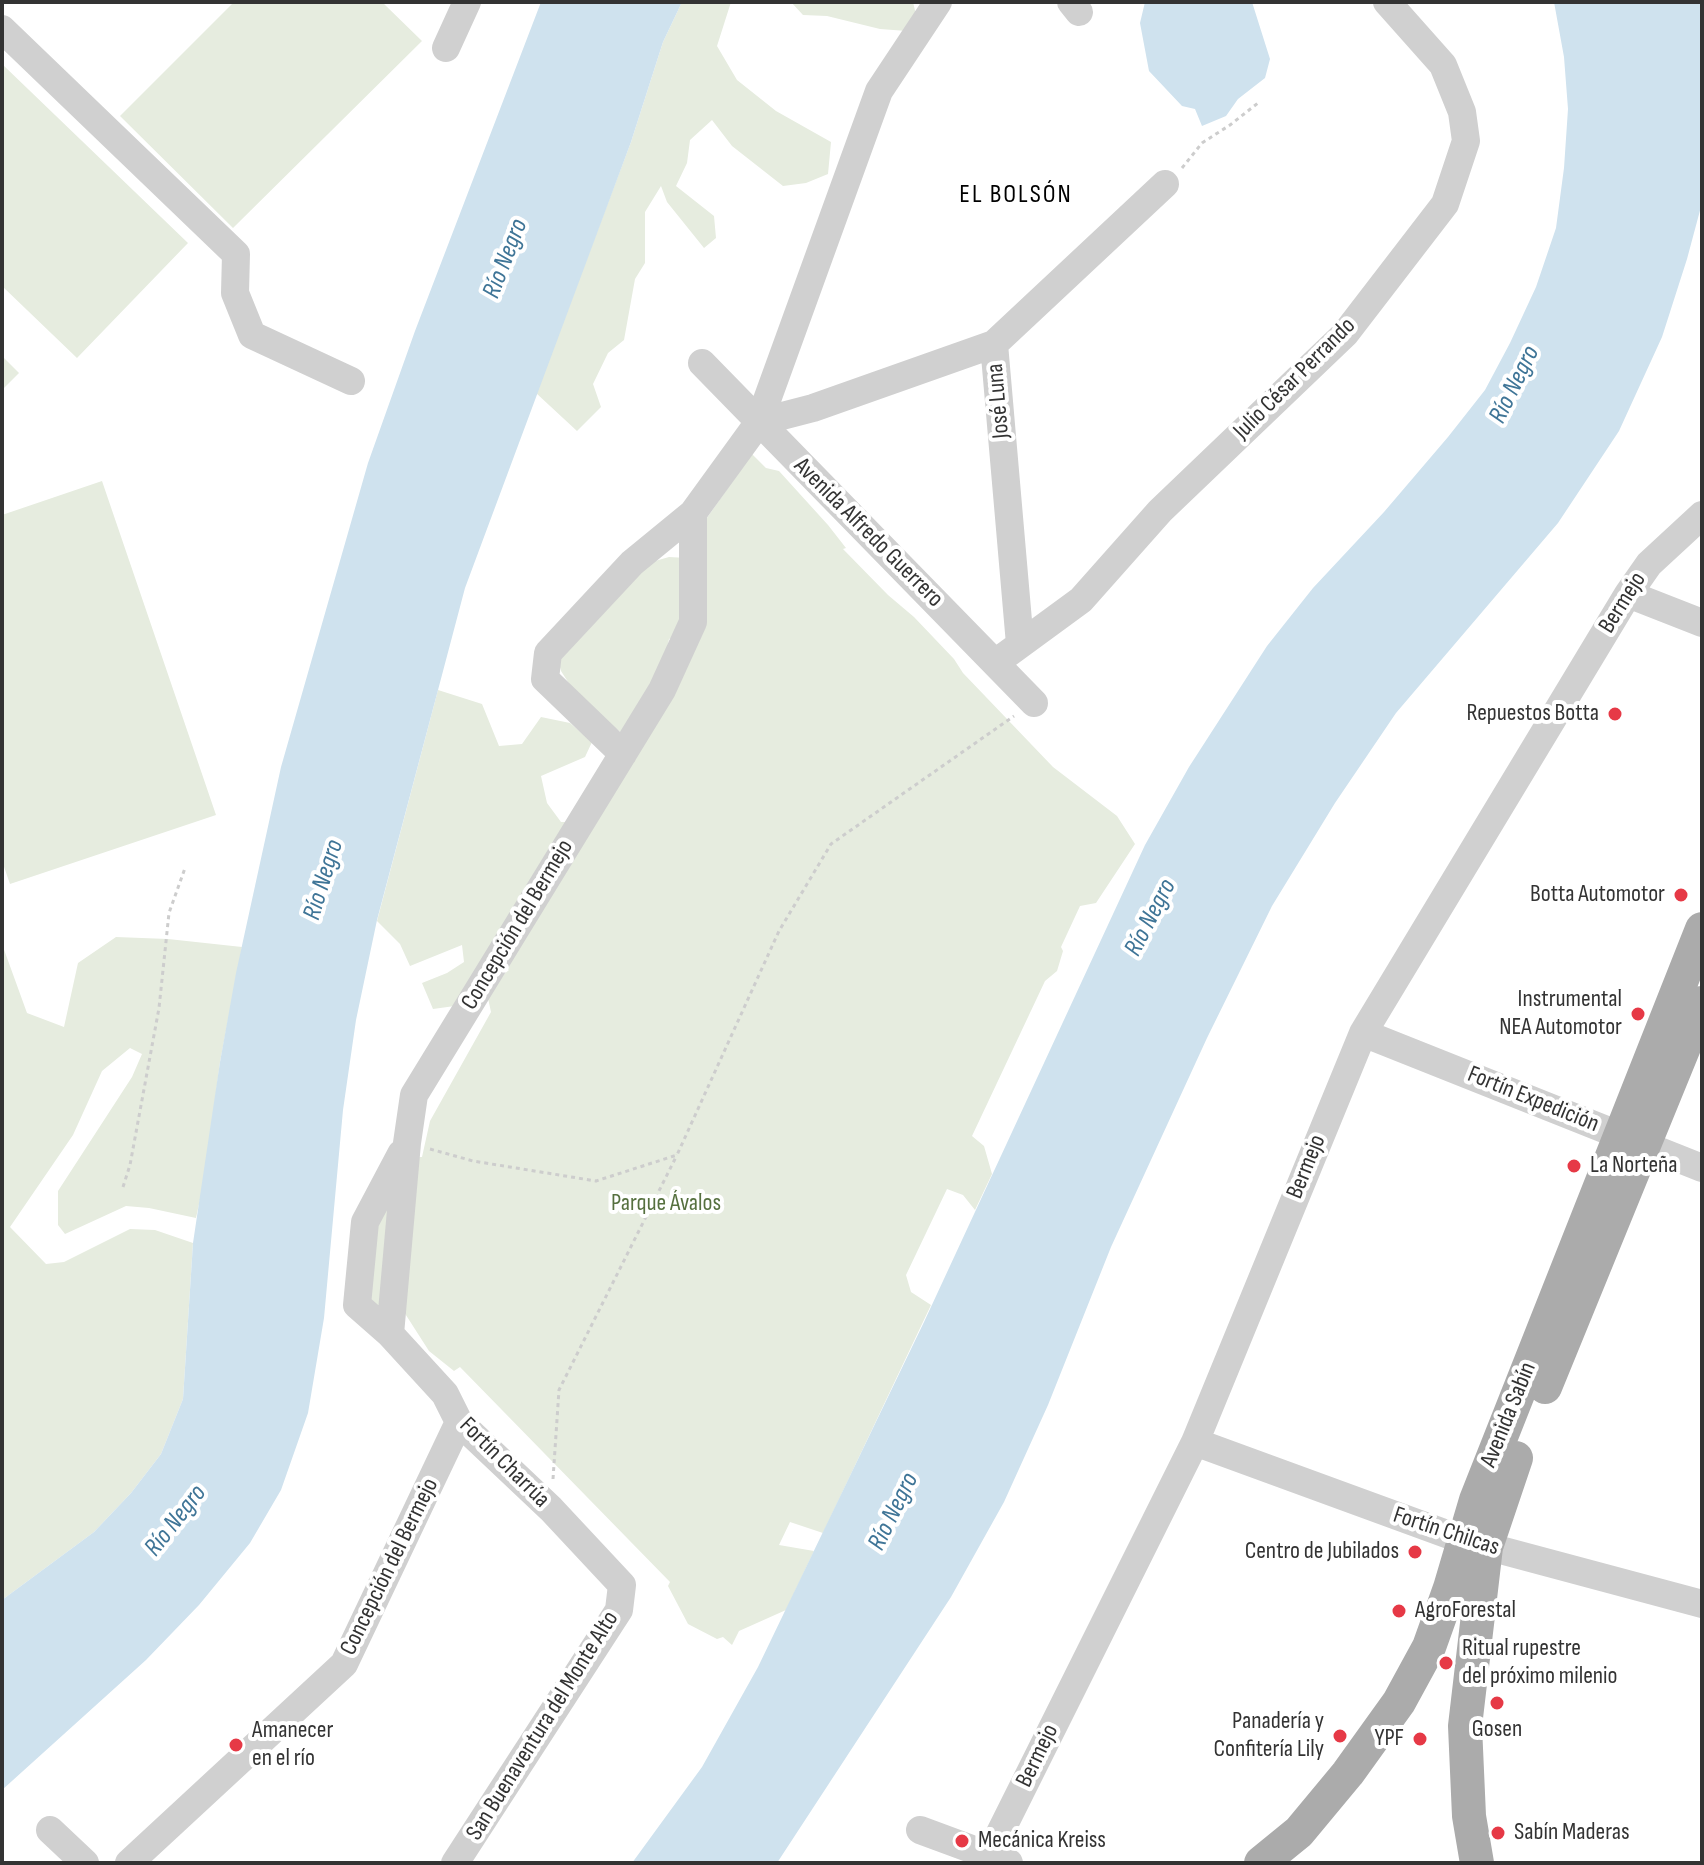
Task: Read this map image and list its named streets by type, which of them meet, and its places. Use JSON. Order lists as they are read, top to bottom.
{
  "streets": {
    "main road": ["Avenida Sabín"],
    "street": [
      "Julio César Perrando",
      "José Luna",
      "Avenida Alfredo Guerrero",
      "Bermejo",
      "Concepción del Bermejo",
      "Fortín Expedición",
      "Fortín Charrúa",
      "Fortín Chilcas",
      "San Buenaventura del Monte Alto"
    ]
  },
  "crossings": [
    ["Julio César Perrando", "José Luna"],
    ["Julio César Perrando", "Avenida Alfredo Guerrero"],
    ["Bermejo", "Fortín Expedición"],
    ["Bermejo", "Fortín Chilcas"],
    ["Concepción del Bermejo", "Fortín Charrúa"],
    ["Fortín Expedición", "Avenida Sabín"],
    ["Avenida Sabín", "Fortín Chilcas"],
    ["Fortín Charrúa", "San Buenaventura del Monte Alto"]
  ],
  "districts": ["EL BOLSÓN"],
  "water": ["Río Negro"],
  "parks": ["Parque Ávalos"],
  "places": [
    "Repuestos Botta",
    "Botta Automotor",
    "Instrumental NEA Automotor",
    "La Norteña",
    "Centro de Jubilados",
    "AgroForestal",
    "Ritual rupestre del próximo milenio",
    "Gosen",
    "Panadería y Confitería Lily",
    "YPF",
    "Amanecer en el río",
    "Sabín Maderas",
    "Mecánica Kreiss"
  ]
}
